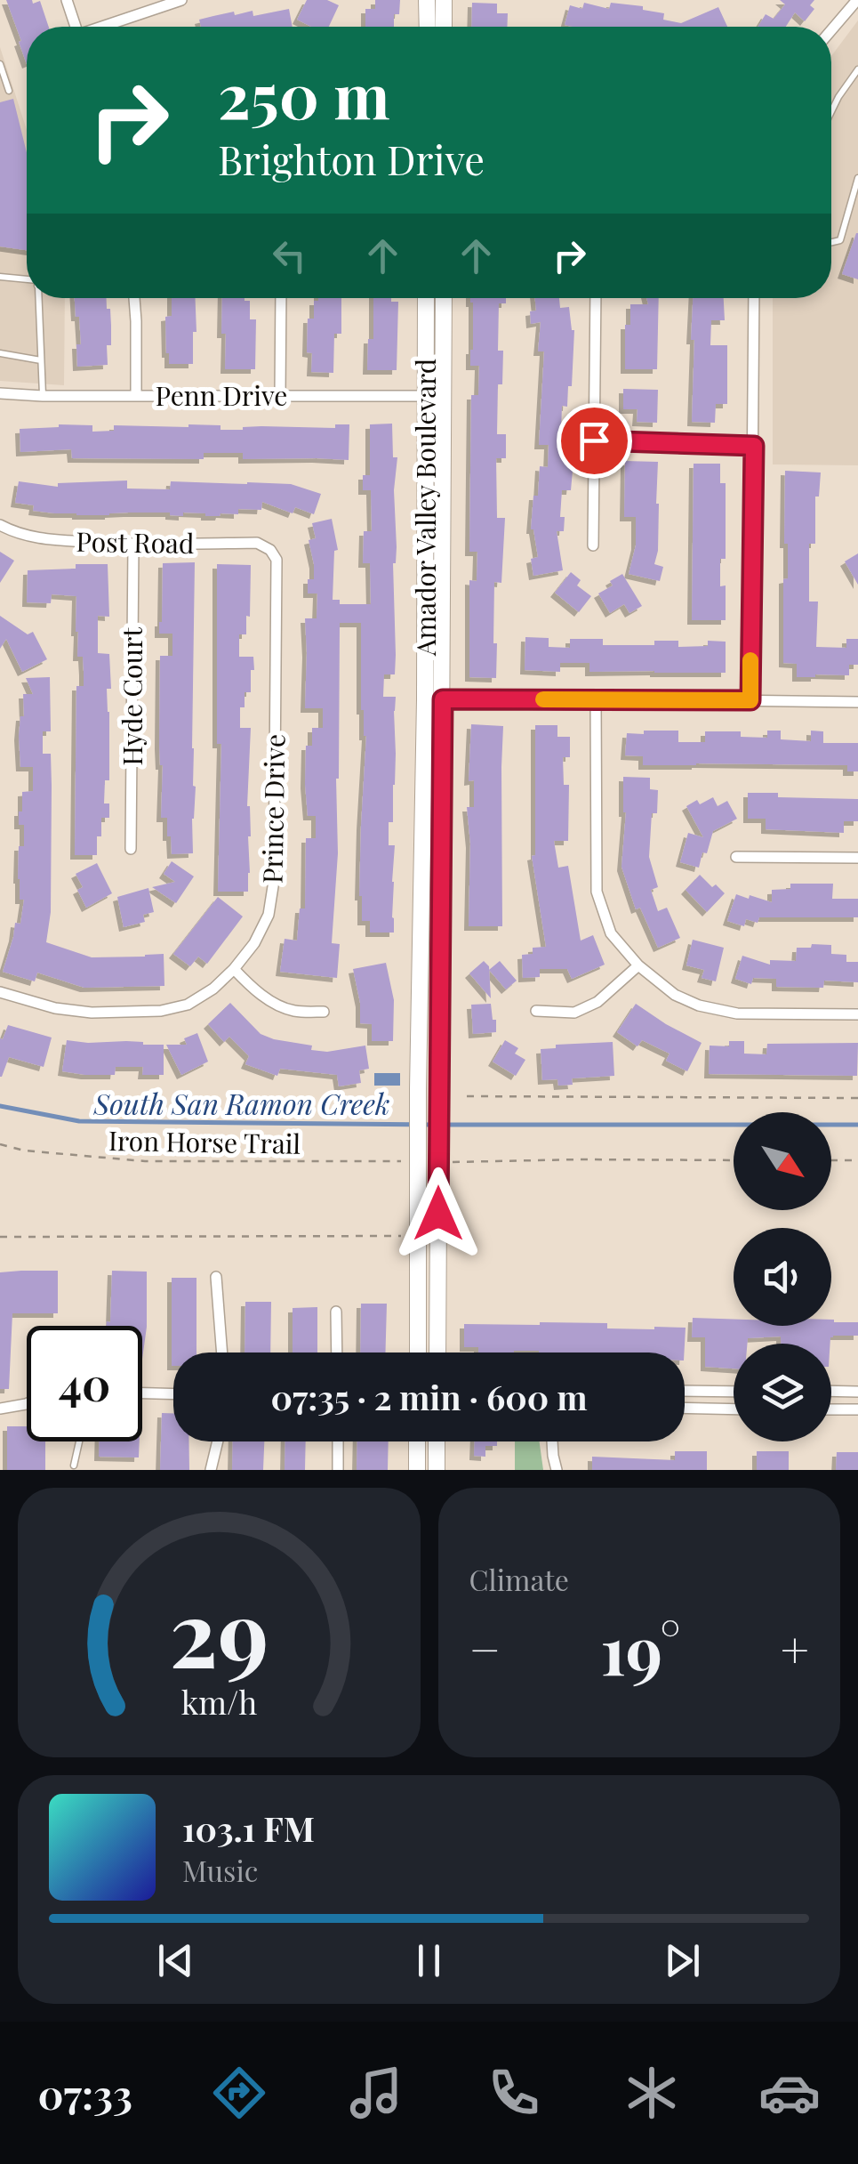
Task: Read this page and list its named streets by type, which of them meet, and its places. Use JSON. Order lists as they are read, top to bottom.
{
  "streets": {
    "street": [
      "Penn Drive",
      "Amador Valley Boulevard",
      "Post Road",
      "Hyde Court",
      "Prince Drive"
    ],
    "path": ["Iron Horse Trail"]
  },
  "crossings": [
    ["Penn Drive", "Amador Valley Boulevard"],
    ["Amador Valley Boulevard", "Iron Horse Trail"],
    ["Post Road", "Hyde Court"],
    ["Post Road", "Prince Drive"]
  ],
  "water": ["South San Ramon Creek"],
  "north": "bottom right",
  "page": {
    "turn": ["250 m", "Brighton Drive"],
    "limit": "40",
    "trip": "07:35 · 2 min · 600 m",
    "tile": "Climate",
    "heat": ["−", "19°", "+"],
    "song": ["103.1 FM", "Music"],
    "tabs": "07:33",
    "gauge": ["29", "km/h"]
  }
}
